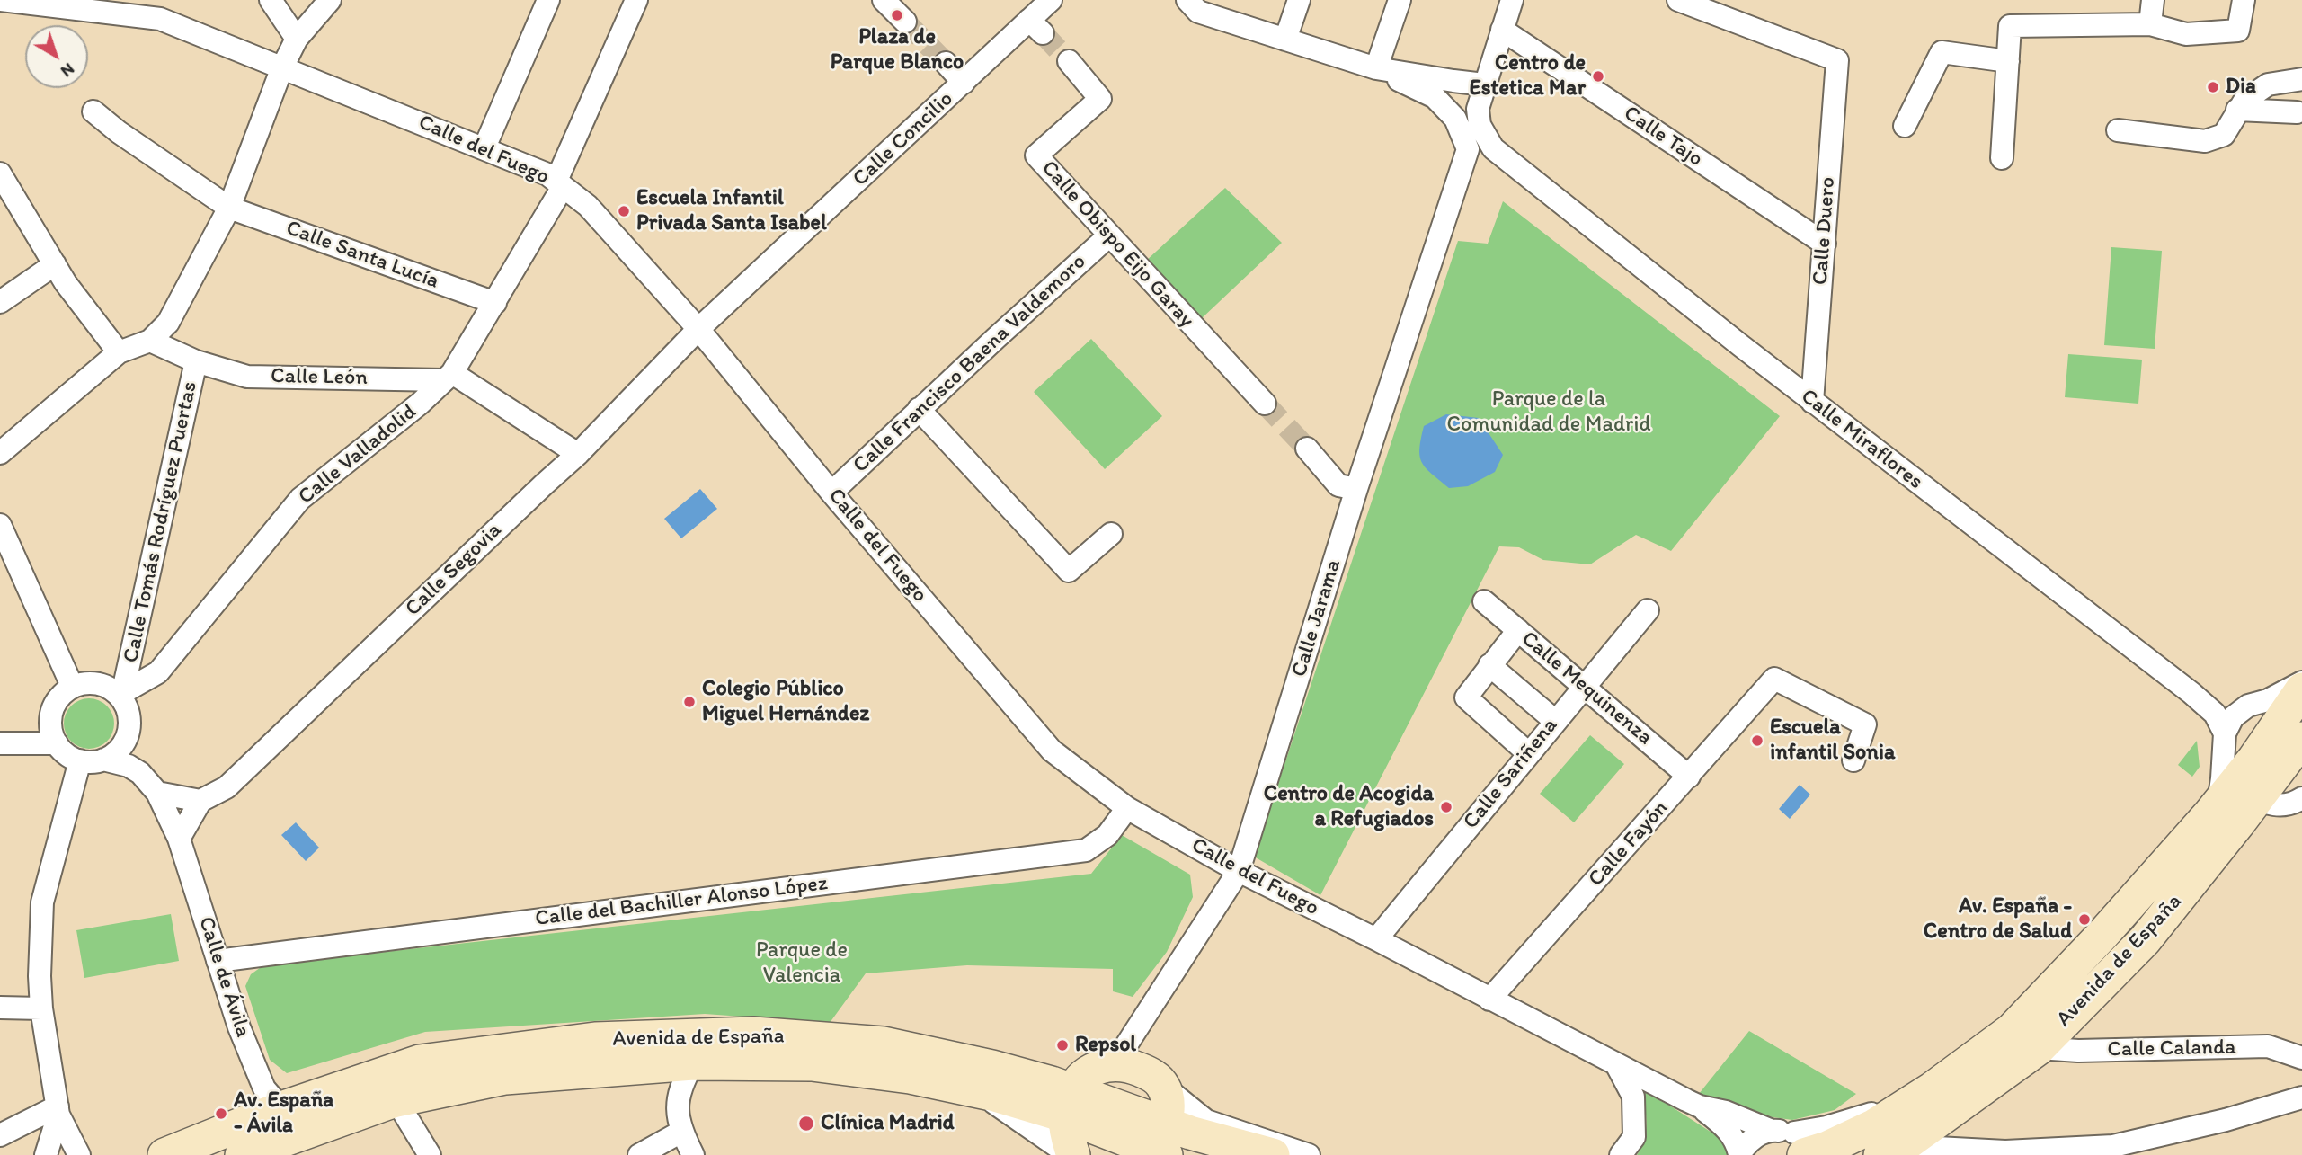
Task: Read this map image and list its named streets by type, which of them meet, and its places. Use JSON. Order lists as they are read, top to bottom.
{
  "streets": {
    "main road": ["Avenida de España"],
    "street": [
      "Calle Tajo",
      "Calle Concilio",
      "Calle del Fuego",
      "Calle Duero",
      "Calle Obispo Eijo Garay",
      "Calle Santa Lucía",
      "Calle Francisco Baena Valdemoro",
      "Calle León",
      "Calle Miraflores",
      "Calle Valladolid",
      "Calle Tomás Rodríguez Puertas",
      "Calle Segovia",
      "Calle Jarama",
      "Calle Mequinenza",
      "Calle Sariñena",
      "Calle Fayón",
      "Calle del Bachiller Alonso López",
      "Calle de Ávila",
      "Calle Calanda"
    ]
  },
  "crossings": [
    ["Calle Tajo", "Calle Duero"],
    ["Calle Concilio", "Calle del Fuego"],
    ["Calle Concilio", "Calle Segovia"],
    ["Calle del Fuego", "Calle Francisco Baena Valdemoro"],
    ["Calle del Fuego", "Calle Valladolid"],
    ["Calle del Fuego", "Calle Segovia"],
    ["Calle del Fuego", "Calle Jarama"],
    ["Calle del Fuego", "Calle Sariñena"],
    ["Calle del Fuego", "Calle Fayón"],
    ["Calle del Fuego", "Calle del Bachiller Alonso López"],
    ["Calle del Fuego", "Avenida de España"],
    ["Calle Duero", "Calle Miraflores"],
    ["Calle Obispo Eijo Garay", "Calle Francisco Baena Valdemoro"],
    ["Calle Santa Lucía", "Calle Valladolid"],
    ["Calle León", "Calle Valladolid"],
    ["Calle León", "Calle Tomás Rodríguez Puertas"],
    ["Calle Miraflores", "Avenida de España"],
    ["Calle Valladolid", "Calle Tomás Rodríguez Puertas"],
    ["Calle Valladolid", "Calle de Ávila"],
    ["Calle Tomás Rodríguez Puertas", "Calle de Ávila"],
    ["Calle Jarama", "Avenida de España"],
    ["Calle Mequinenza", "Calle Sariñena"],
    ["Calle Mequinenza", "Calle Fayón"],
    ["Calle del Bachiller Alonso López", "Calle de Ávila"],
    ["Avenida de España", "Calle de Ávila"],
    ["Avenida de España", "Calle Calanda"]
  ],
  "parks": ["Parque de la Comunidad de Madrid", "Parque de Valencia"],
  "places": [
    "Plaza de Parque Blanco",
    "Centro de Estetica Mar",
    "Dia",
    "Escuela Infantil Privada Santa Isabel",
    "Colegio Público Miguel Hernández",
    "Escuela infantil Sonia",
    "Centro de Acogida a Refugiados",
    "Av. España - Centro de Salud",
    "Repsol",
    "Av. España - Ávila",
    "Clínica Madrid"
  ],
  "north": "bottom right"
}
